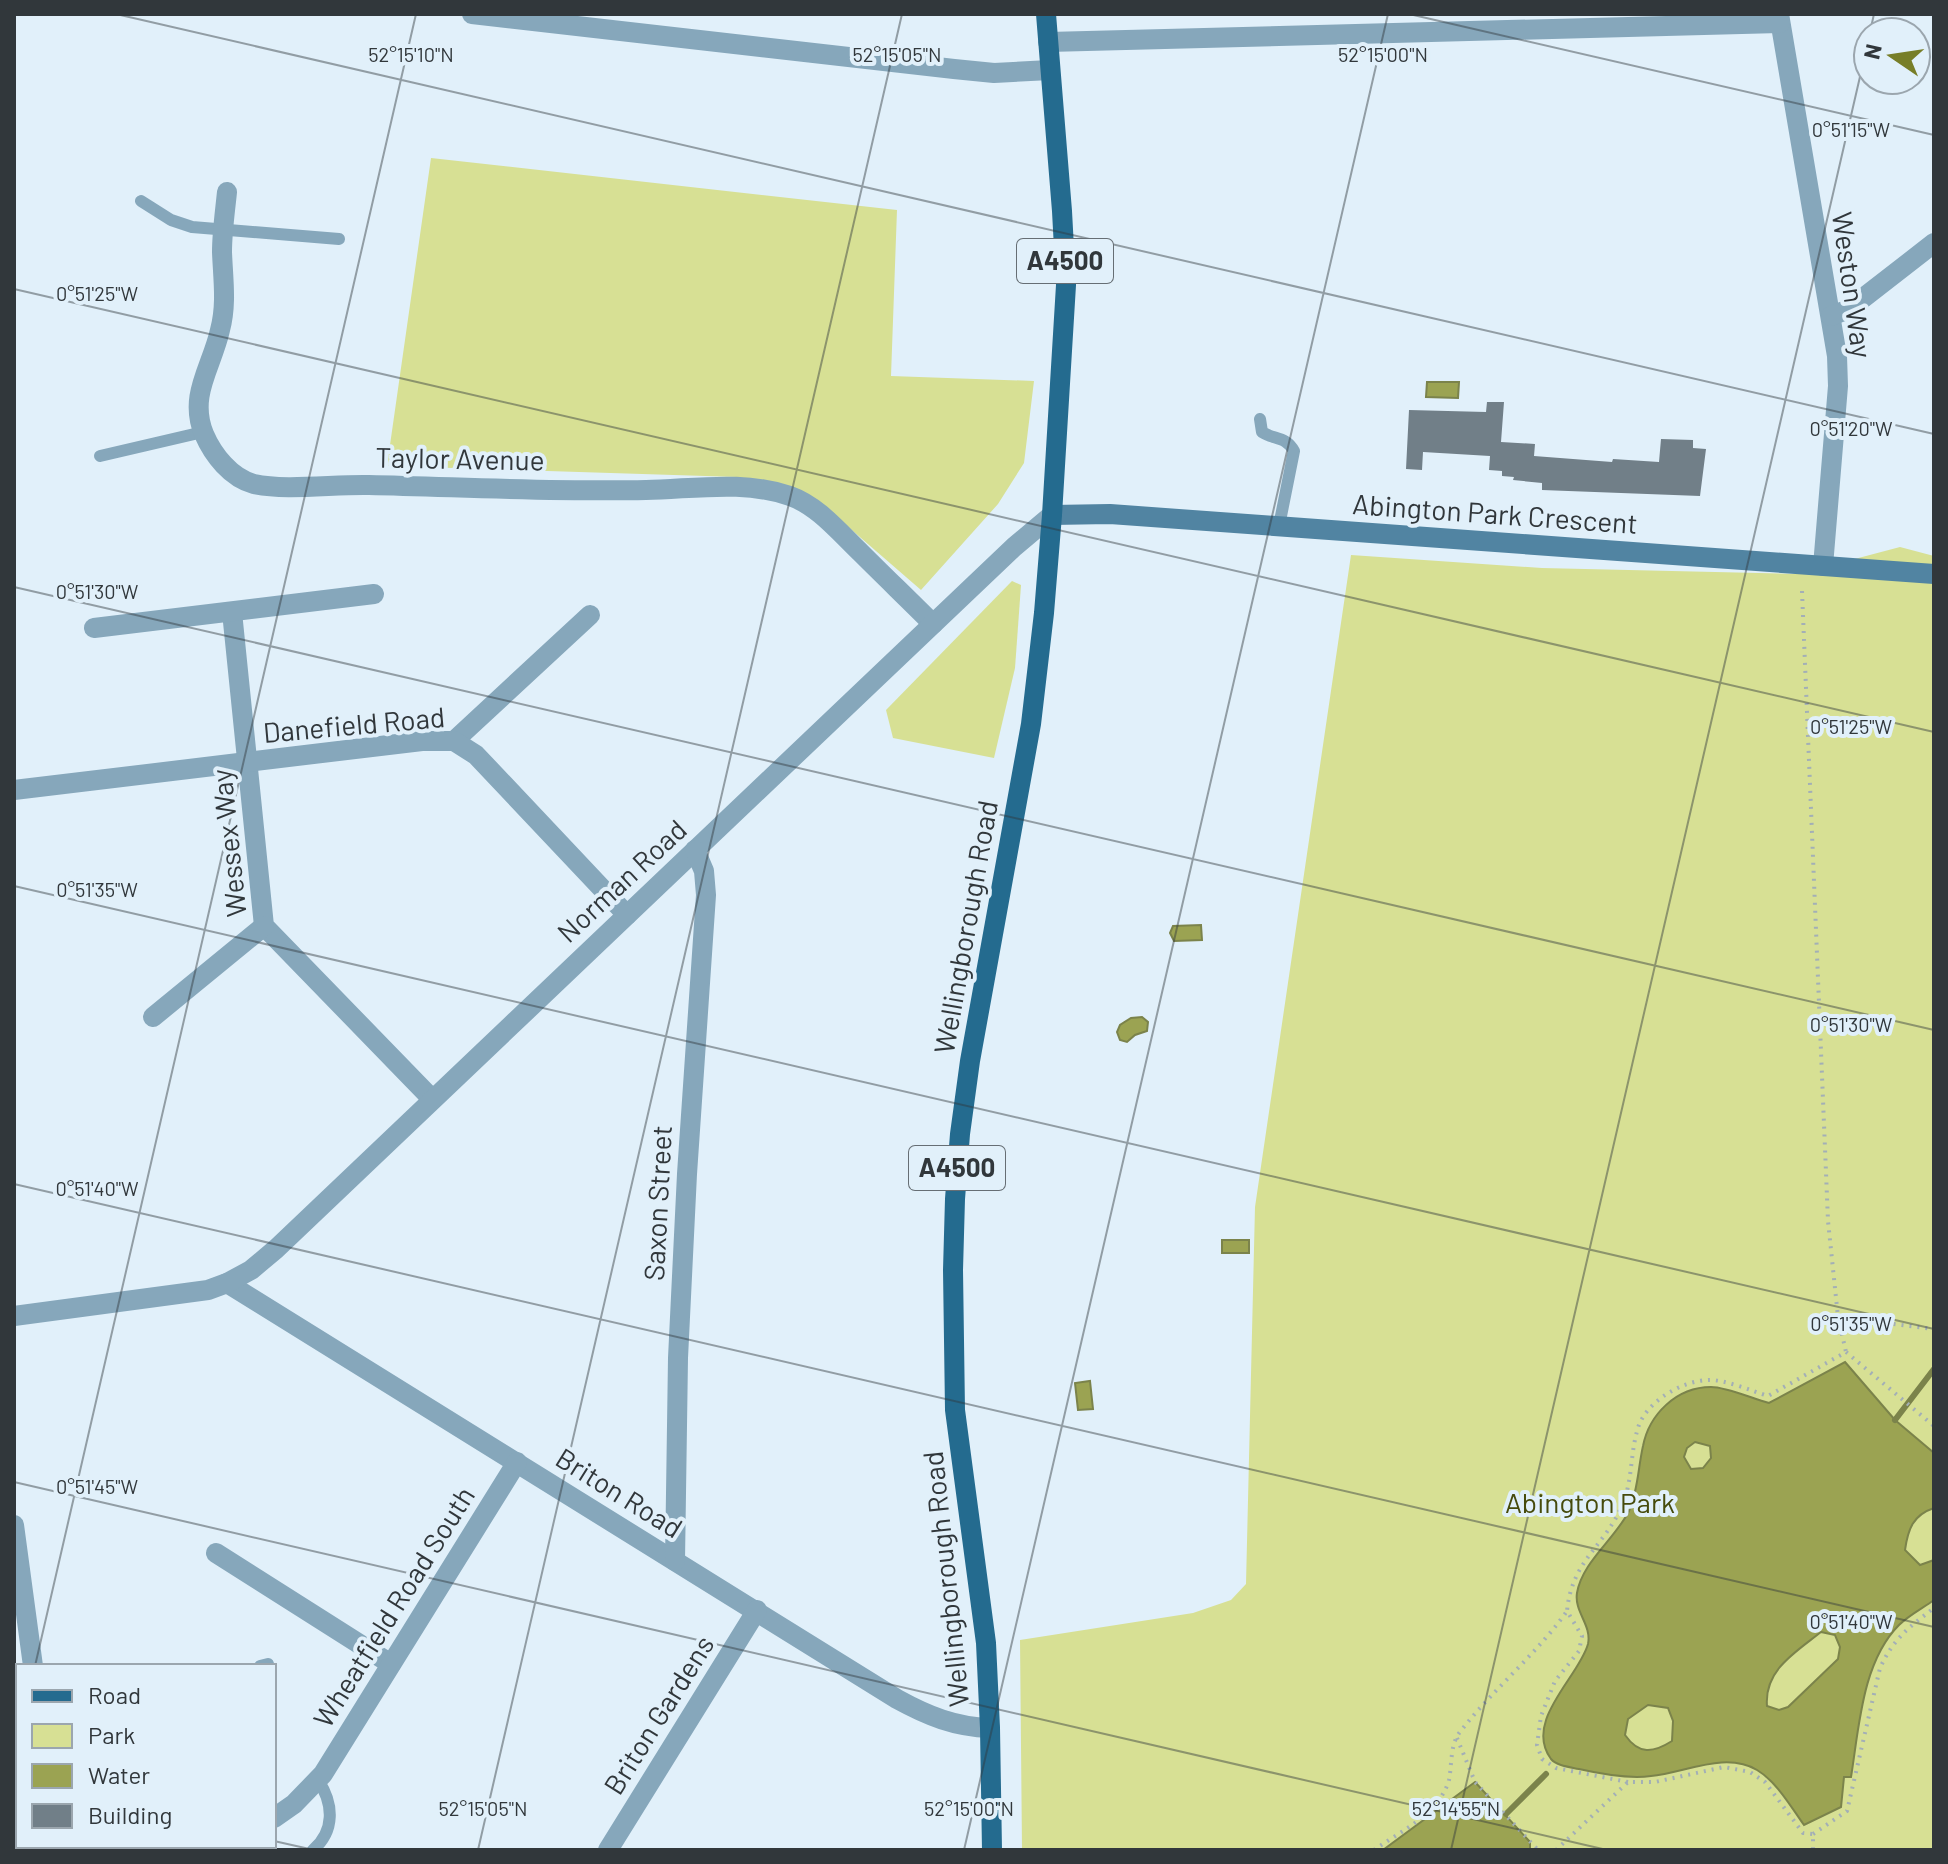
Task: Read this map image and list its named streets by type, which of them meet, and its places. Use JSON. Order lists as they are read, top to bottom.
{
  "streets": {
    "main road": ["A4500", "Wellingborough Road"],
    "street": [
      "Weston Way",
      "Taylor Avenue",
      "Abington Park Crescent",
      "Danefield Road",
      "Wessex Way",
      "Norman Road",
      "Saxon Street",
      "Briton Road",
      "Wheatfield Road South",
      "Briton Gardens"
    ]
  },
  "crossings": [
    ["Weston Way", "Abington Park Crescent"],
    ["Taylor Avenue", "Norman Road"],
    ["Abington Park Crescent", "Norman Road"],
    ["Abington Park Crescent", "Wellingborough Road"],
    ["Danefield Road", "Wessex Way"],
    ["Danefield Road", "Norman Road"],
    ["Wessex Way", "Norman Road"],
    ["Norman Road", "Wellingborough Road"],
    ["Norman Road", "Saxon Street"],
    ["Norman Road", "Briton Road"],
    ["Wellingborough Road", "Briton Road"],
    ["Saxon Street", "Briton Road"],
    ["Briton Road", "Wheatfield Road South"],
    ["Briton Road", "Briton Gardens"]
  ],
  "parks": ["Abington Park"],
  "legend": [
    "Road",
    "Park",
    "Water",
    "Building"
  ],
  "north": "left",
  "coordinates": [
    "52°15'10\"N",
    "52°15'05\"N",
    "52°15'00\"N",
    "0°51'15\"W",
    "0°51'25\"W",
    "0°51'20\"W",
    "0°51'30\"W",
    "0°51'35\"W",
    "0°51'40\"W",
    "0°51'45\"W",
    "52°14'55\"N"
  ]
}
